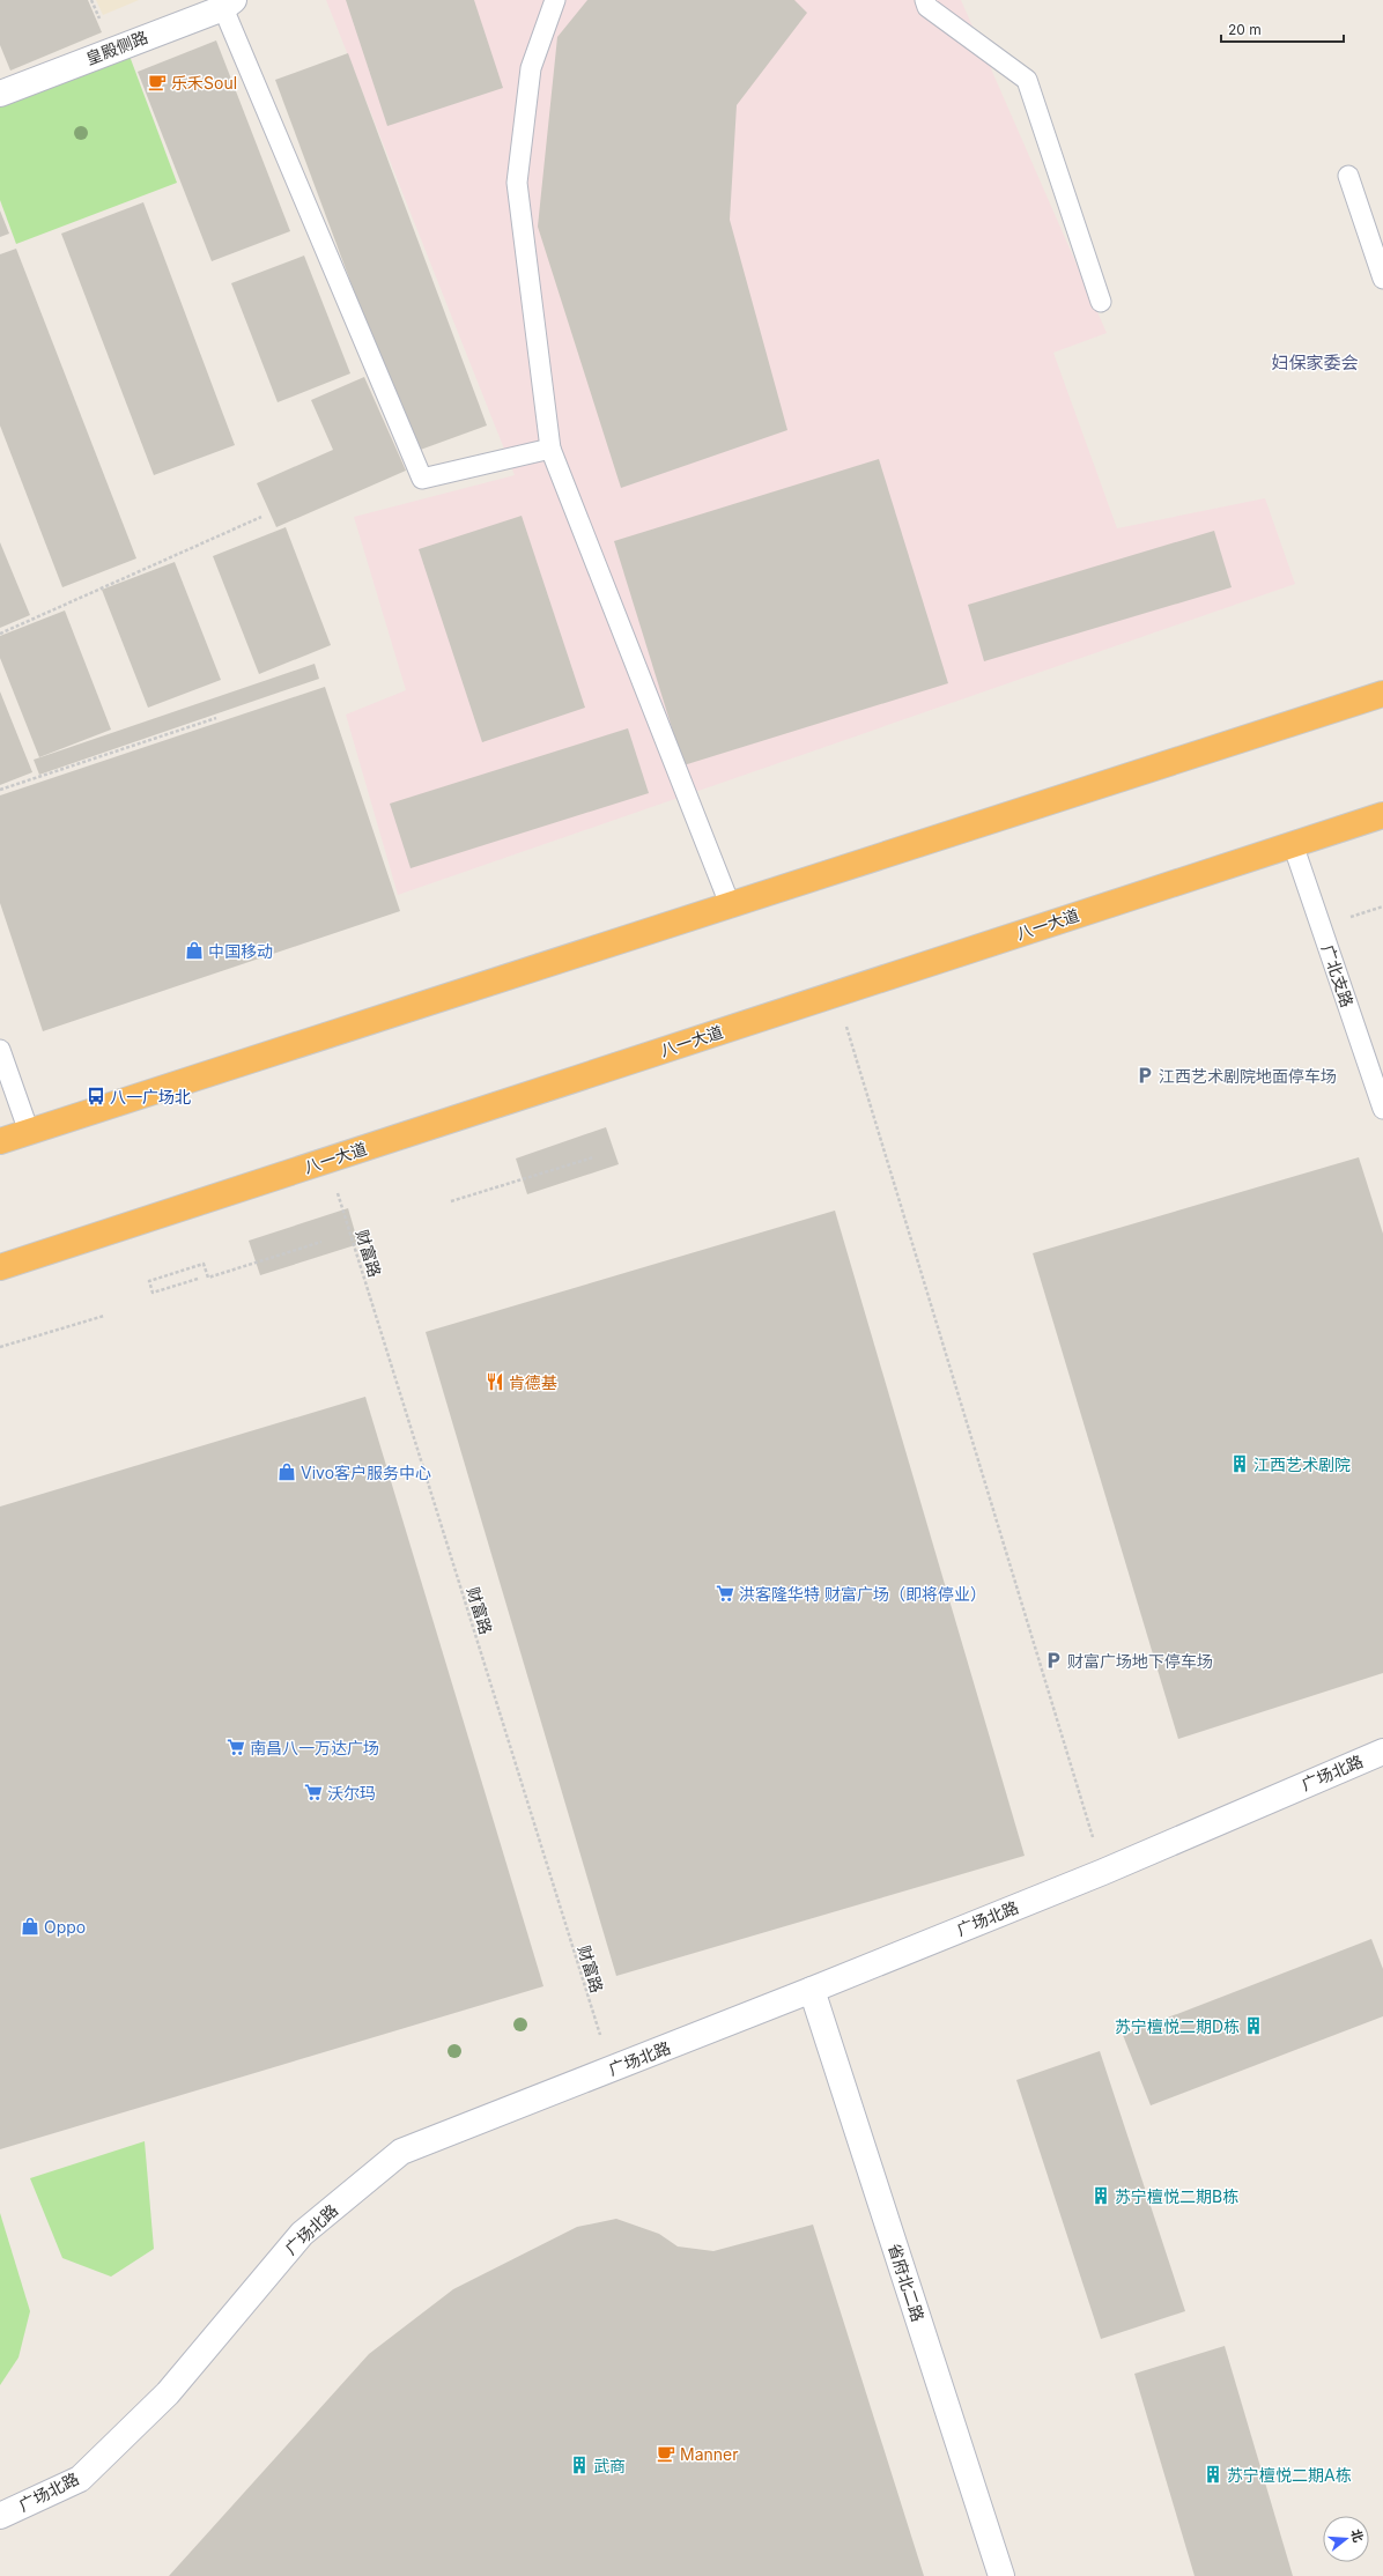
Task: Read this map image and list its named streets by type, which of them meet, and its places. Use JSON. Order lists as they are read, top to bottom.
{
  "streets": {
    "highway": ["八一大道"],
    "street": ["皇殿侧路", "广场北路", "省府北二路"],
    "lane": ["广北支路"],
    "path": ["财富路"]
  },
  "crossings": [
    ["八一大道", "广北支路"],
    ["八一大道", "财富路"],
    ["财富路", "广场北路"],
    ["广场北路", "省府北二路"]
  ],
  "districts": ["妇保家委会"],
  "places": {
    "cafe": ["乐禾Soul", "Manner"],
    "shop": ["中国移动", "Vivo客户服务中心", "Oppo"],
    "parking": ["江西艺术剧院地面停车场", "财富广场地下停车场"],
    "bus stop": ["八一广场北"],
    "restaurant": ["肯德基"],
    "building": [
      "江西艺术剧院",
      "苏宁檀悦二期D栋",
      "苏宁檀悦二期B栋",
      "武商",
      "苏宁檀悦二期A栋"
    ],
    "supermarket": ["洪客隆华特 财富广场（即将停业）", "南昌八一万达广场", "沃尔玛"]
  },
  "scale_bar": "20 m",
  "north": "right"
}
